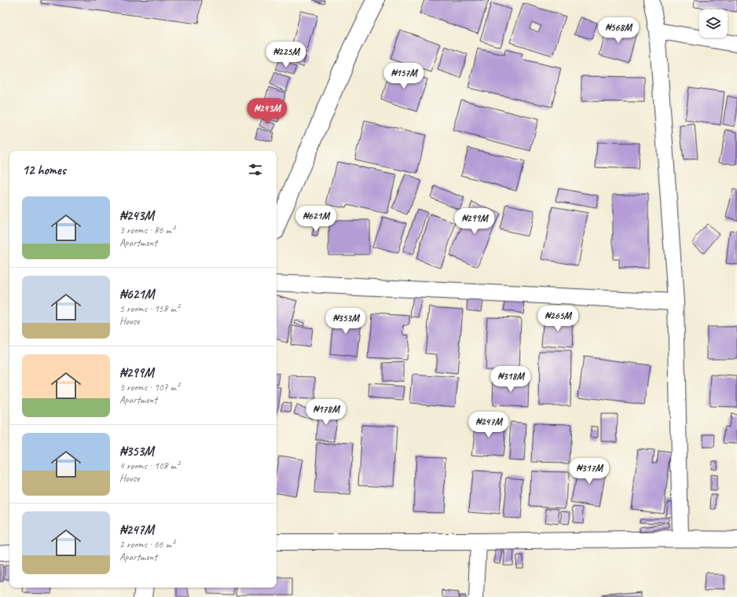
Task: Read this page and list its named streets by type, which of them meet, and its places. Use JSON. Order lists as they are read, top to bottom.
{
  "page": {
    "price": [
      "₦568M",
      "₦225M",
      "₦157M",
      "₦243M",
      "₦621M",
      "₦299M",
      "₦265M",
      "₦353M",
      "₦318M",
      "₦178M",
      "₦247M",
      "₦317M"
    ],
    "heading": "12 homes",
    "list": [
      {
        "name": "₦243M",
        "note": "3 rooms · 86 m² · Apartment"
      },
      {
        "name": "₦621M",
        "note": "5 rooms · 158 m² · House"
      },
      {
        "name": "₦299M",
        "note": "3 rooms · 107 m² · Apartment"
      },
      {
        "name": "₦353M",
        "note": "4 rooms · 108 m² · House"
      },
      {
        "name": "₦247M",
        "note": "2 rooms · 66 m² · Apartment"
      }
    ]
  }
}
